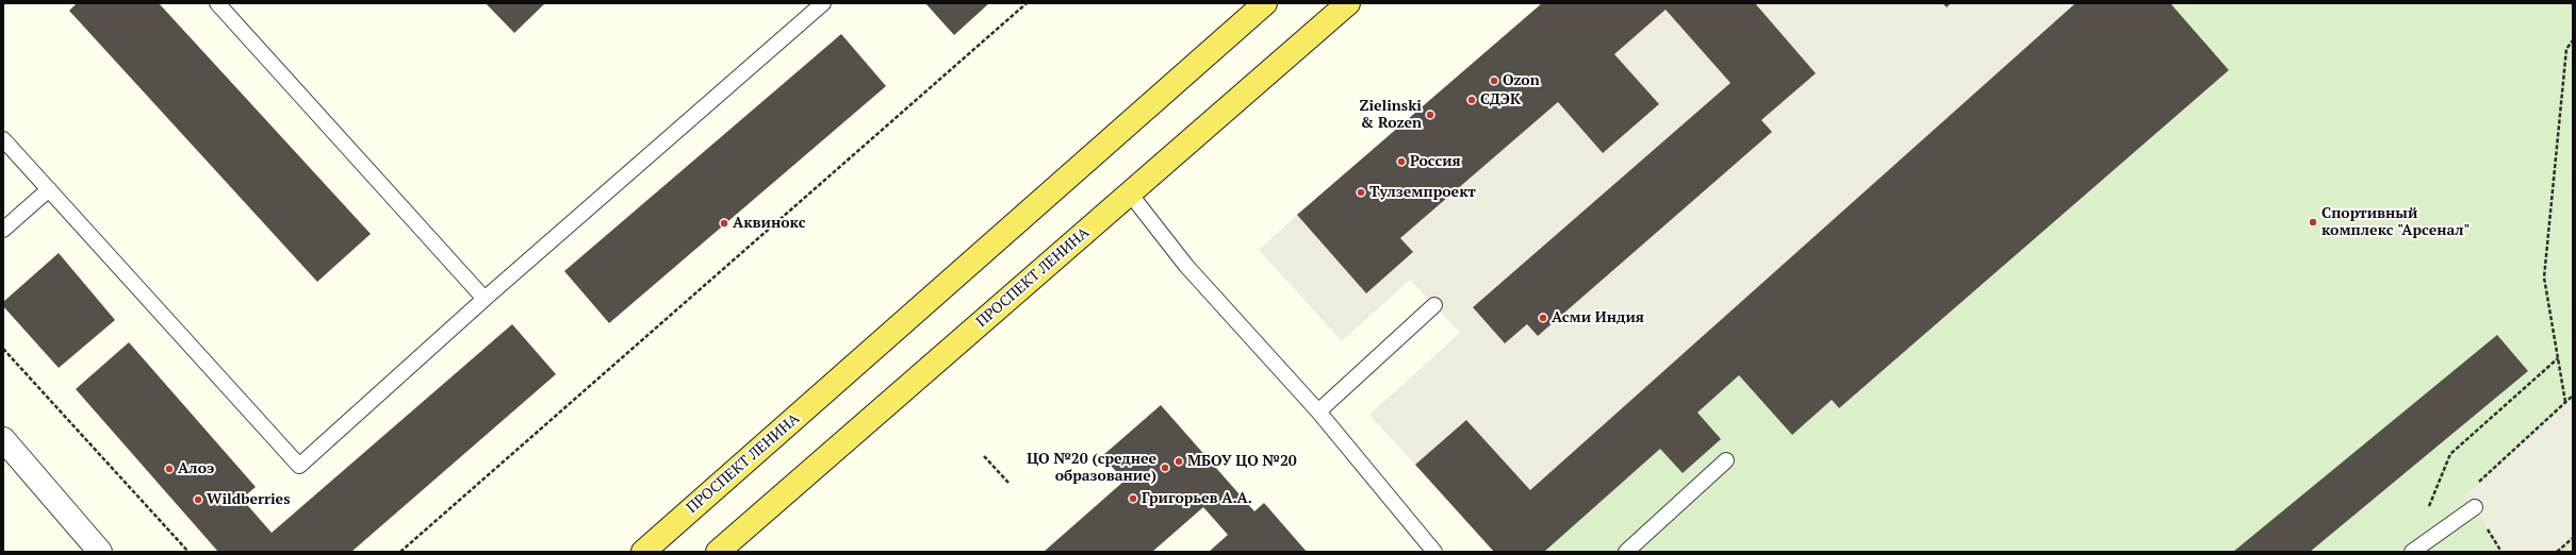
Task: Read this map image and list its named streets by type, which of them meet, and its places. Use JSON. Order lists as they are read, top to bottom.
{
  "streets": {
    "main road": ["ПРОСПЕКТ ЛЕНИНА"]
  },
  "places": [
    "Ozon",
    "СДЭК",
    "Zielinski & Rozen",
    "Россия",
    "Тулземпроект",
    "Спортивный комплекс \"Арсенал\"",
    "Аквинокс",
    "Асми Индия",
    "МБОУ ЦО №20",
    "ЦО №20 (среднее образование)",
    "Алоэ",
    "Григорьев А.А.",
    "Wildberries"
  ]
}
